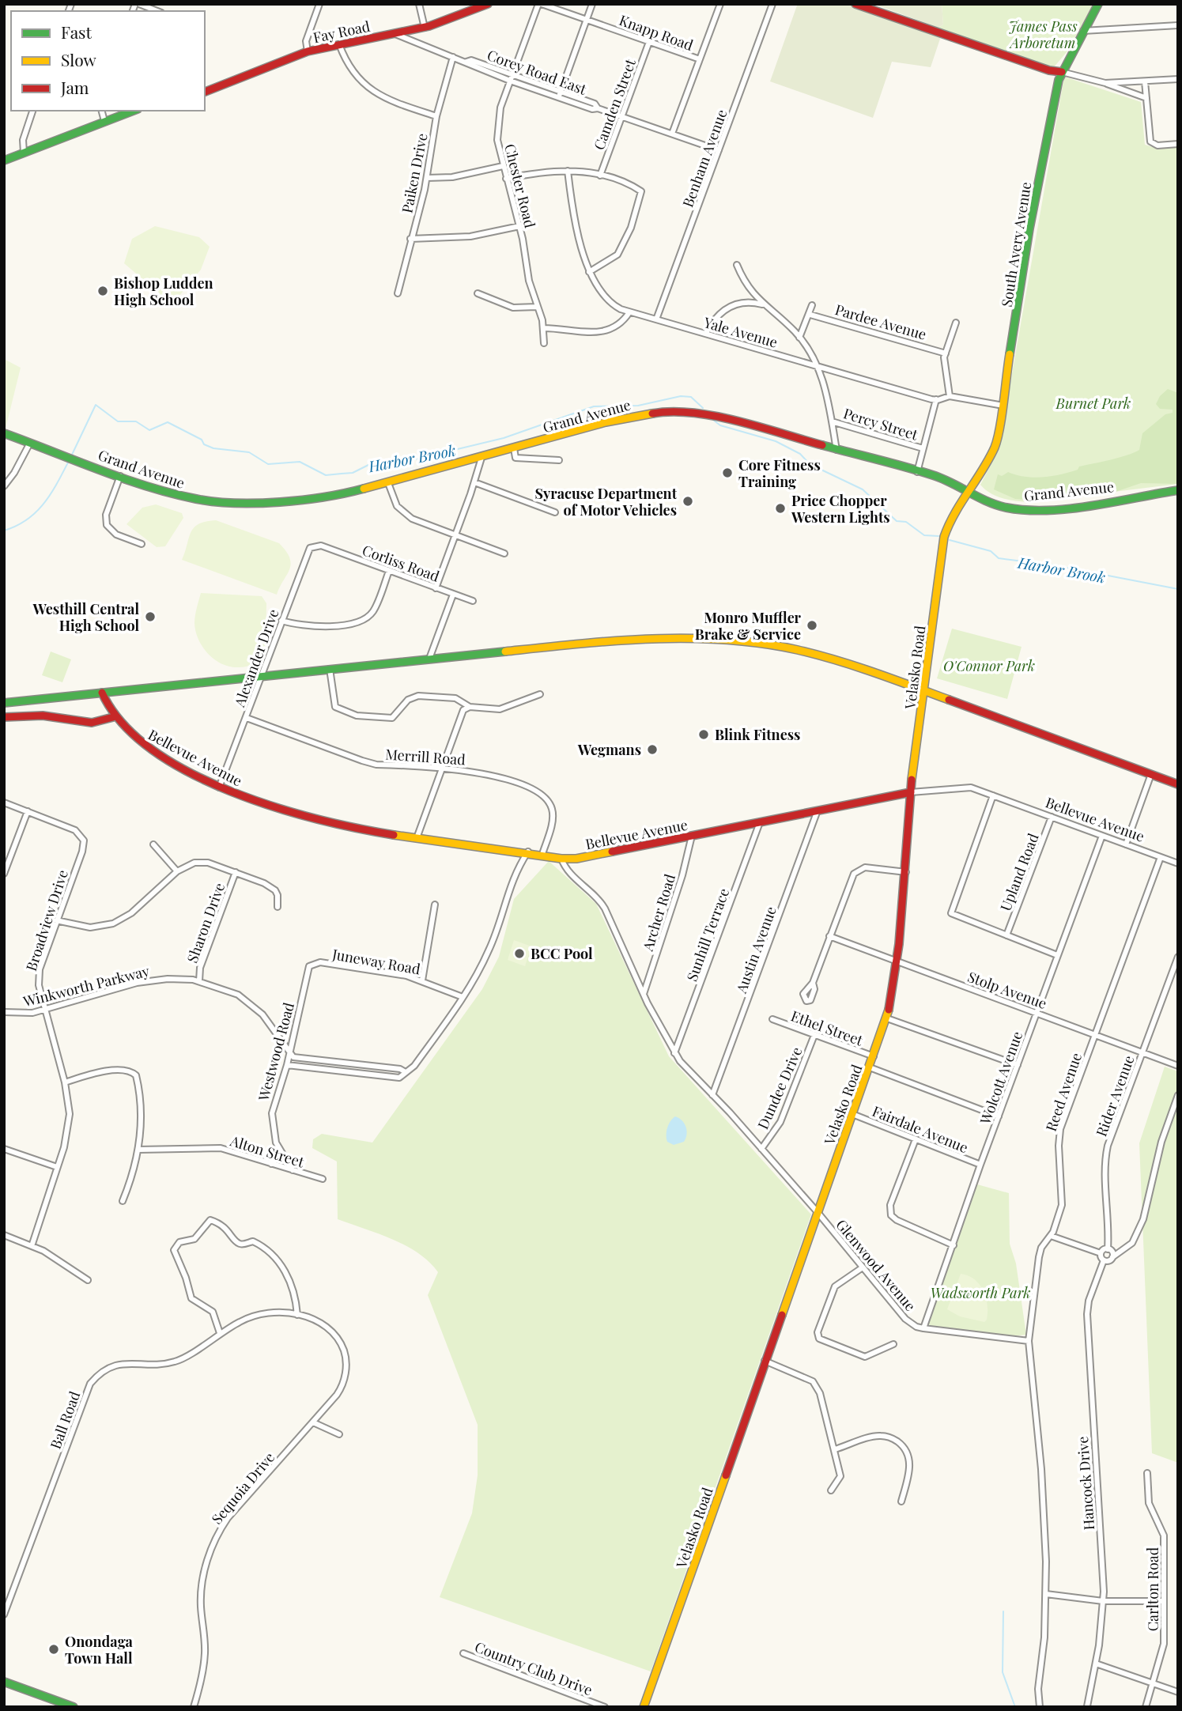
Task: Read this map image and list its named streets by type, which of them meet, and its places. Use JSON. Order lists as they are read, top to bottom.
{
  "streets": {
    "street": [
      "Fay Road",
      "Knapp Road",
      "Corey Road East",
      "Camden Street",
      "Benham Avenue",
      "Paiken Drive",
      "Chester Road",
      "South Avery Avenue",
      "Pardee Avenue",
      "Yale Avenue",
      "Grand Avenue",
      "Percy Street",
      "Corliss Road",
      "Alexander Drive",
      "Velasko Road",
      "Merrill Road",
      "Bellevue Avenue",
      "Upland Road",
      "Archer Road",
      "Broadview Drive",
      "Sharon Drive",
      "Sunhill Terrace",
      "Austin Avenue",
      "Juneway Road",
      "Winkworth Parkway",
      "Stolp Avenue",
      "Ethel Street",
      "Westwood Road",
      "Wolcott Avenue",
      "Dundee Drive",
      "Reed Avenue",
      "Rider Avenue",
      "Fairdale Avenue",
      "Alton Street",
      "Glenwood Avenue",
      "Ball Road",
      "Hancock Drive",
      "Sequoia Drive",
      "Carlton Road",
      "Country Club Drive"
    ]
  },
  "crossings": [
    ["Fay Road", "Corey Road East"],
    ["Knapp Road", "Camden Street"],
    ["Knapp Road", "Chester Road"],
    ["Corey Road East", "Camden Street"],
    ["Corey Road East", "Benham Avenue"],
    ["Corey Road East", "Paiken Drive"],
    ["Corey Road East", "Chester Road"],
    ["Benham Avenue", "Yale Avenue"],
    ["South Avery Avenue", "Yale Avenue"],
    ["South Avery Avenue", "Grand Avenue"],
    ["South Avery Avenue", "Velasko Road"],
    ["Grand Avenue", "Velasko Road"],
    ["Corliss Road", "Alexander Drive"],
    ["Alexander Drive", "Merrill Road"],
    ["Alexander Drive", "Bellevue Avenue"],
    ["Velasko Road", "Bellevue Avenue"],
    ["Velasko Road", "Stolp Avenue"],
    ["Velasko Road", "Ethel Street"],
    ["Velasko Road", "Fairdale Avenue"],
    ["Velasko Road", "Glenwood Avenue"],
    ["Merrill Road", "Bellevue Avenue"],
    ["Bellevue Avenue", "Upland Road"],
    ["Bellevue Avenue", "Archer Road"],
    ["Bellevue Avenue", "Sunhill Terrace"],
    ["Bellevue Avenue", "Austin Avenue"],
    ["Bellevue Avenue", "Wolcott Avenue"],
    ["Bellevue Avenue", "Reed Avenue"],
    ["Bellevue Avenue", "Glenwood Avenue"],
    ["Archer Road", "Glenwood Avenue"],
    ["Broadview Drive", "Winkworth Parkway"],
    ["Sharon Drive", "Winkworth Parkway"],
    ["Sunhill Terrace", "Glenwood Avenue"],
    ["Austin Avenue", "Glenwood Avenue"],
    ["Juneway Road", "Westwood Road"],
    ["Winkworth Parkway", "Westwood Road"],
    ["Stolp Avenue", "Wolcott Avenue"],
    ["Stolp Avenue", "Reed Avenue"],
    ["Stolp Avenue", "Rider Avenue"],
    ["Ethel Street", "Dundee Drive"],
    ["Westwood Road", "Alton Street"],
    ["Wolcott Avenue", "Fairdale Avenue"],
    ["Wolcott Avenue", "Glenwood Avenue"],
    ["Dundee Drive", "Glenwood Avenue"],
    ["Reed Avenue", "Glenwood Avenue"],
    ["Rider Avenue", "Hancock Drive"],
    ["Ball Road", "Sequoia Drive"]
  ],
  "water": ["Harbor Brook"],
  "parks": [
    "James Pass Arboretum",
    "Burnet Park",
    "O'Connor Park",
    "Wadsworth Park"
  ],
  "places": [
    "Bishop Ludden High School",
    "Core Fitness Training",
    "Syracuse Department of Motor Vehicles",
    "Price Chopper Western Lights",
    "Westhill Central High School",
    "Monro Muffler Brake & Service",
    "Blink Fitness",
    "Wegmans",
    "BCC Pool",
    "Onondaga Town Hall"
  ],
  "legend": ["Fast", "Slow", "Jam"]
}
